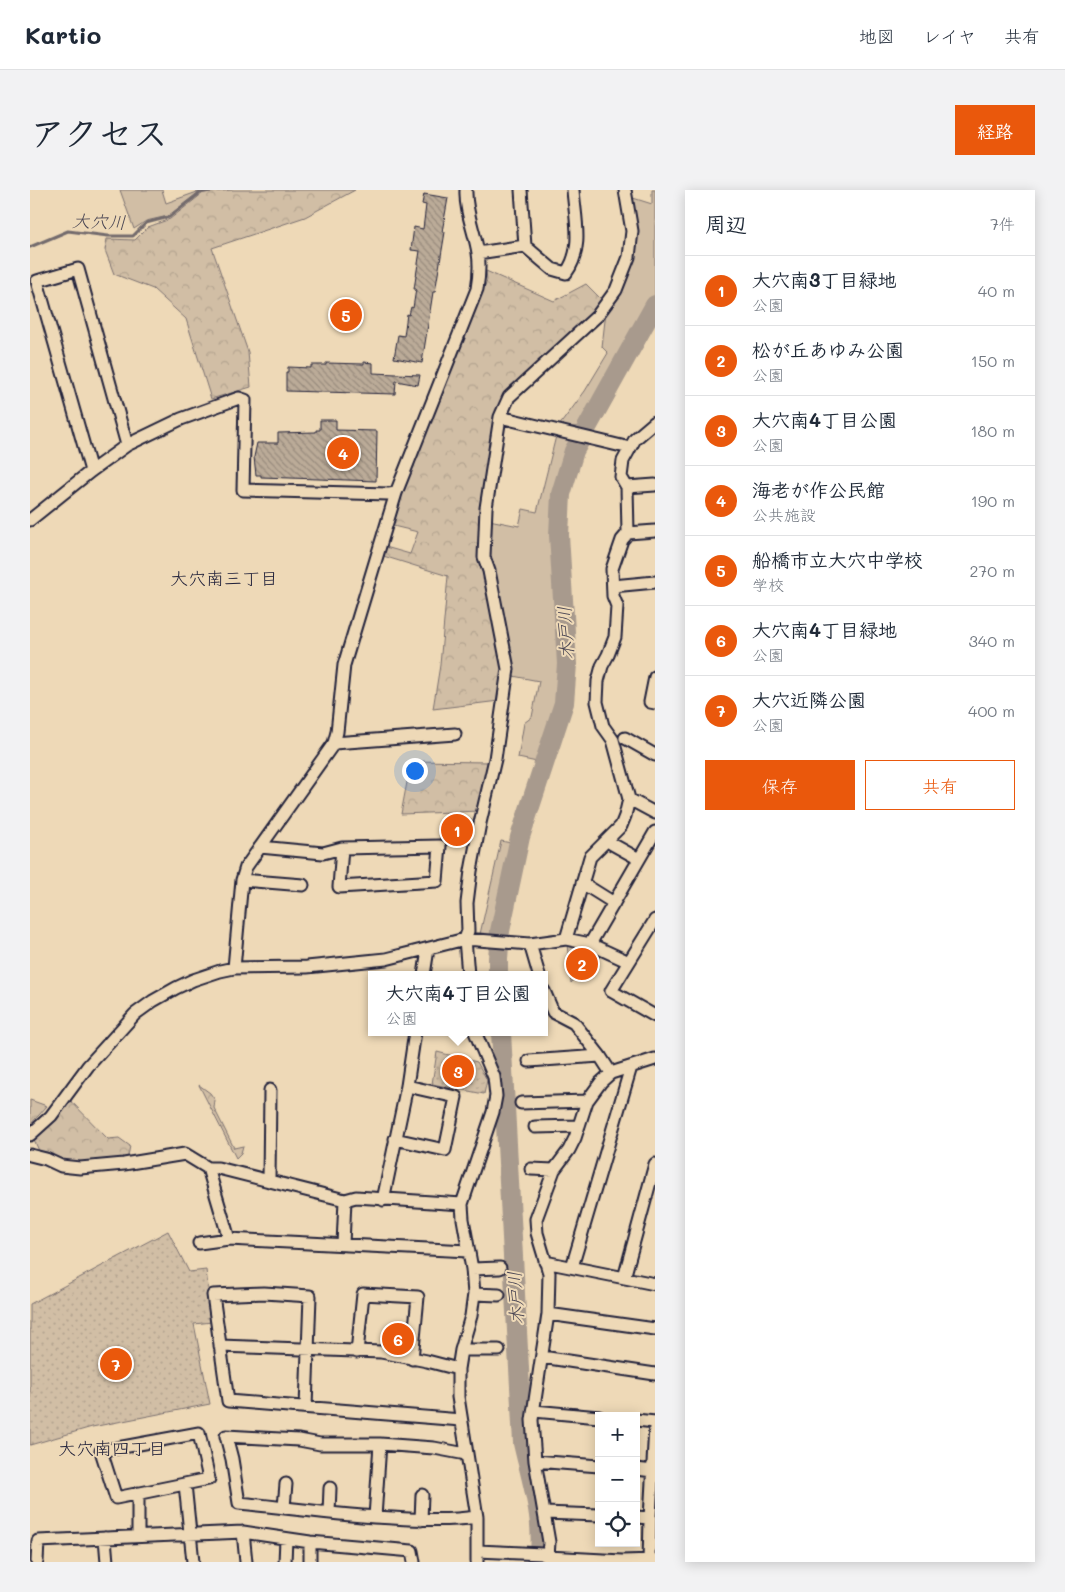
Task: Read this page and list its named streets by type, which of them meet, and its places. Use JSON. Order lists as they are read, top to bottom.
{
  "districts": ["大穴南三丁目", "大穴南四丁目"],
  "water": ["大穴川", "木戸川"],
  "page": {
    "header": "Kartio",
    "nav": ["地図", "レイヤ", "共有"],
    "title": "アクセス",
    "buttons": [
      "経路",
      ["保存", "共有"]
    ],
    "heading": ["周辺", "7件"],
    "list": [
      {
        "mark": "1",
        "name": "大穴南3丁目緑地",
        "note": "公園",
        "value": "40 m"
      },
      {
        "mark": "2",
        "name": "松が丘あゆみ公園",
        "note": "公園",
        "value": "150 m"
      },
      {
        "mark": "3",
        "name": "大穴南4丁目公園",
        "note": "公園",
        "value": "180 m"
      },
      {
        "mark": "4",
        "name": "海老が作公民館",
        "note": "公共施設",
        "value": "190 m"
      },
      {
        "mark": "5",
        "name": "船橋市立大穴中学校",
        "note": "学校",
        "value": "270 m"
      },
      {
        "mark": "6",
        "name": "大穴南4丁目緑地",
        "note": "公園",
        "value": "340 m"
      },
      {
        "mark": "7",
        "name": "大穴近隣公園",
        "note": "公園",
        "value": "400 m"
      }
    ],
    "pins": [
      "5",
      "4",
      "1",
      "2",
      "3",
      "6",
      "7"
    ],
    "popup": ["大穴南4丁目公園", "公園"],
    "map_buttons": ["+", "−"]
  }
}
